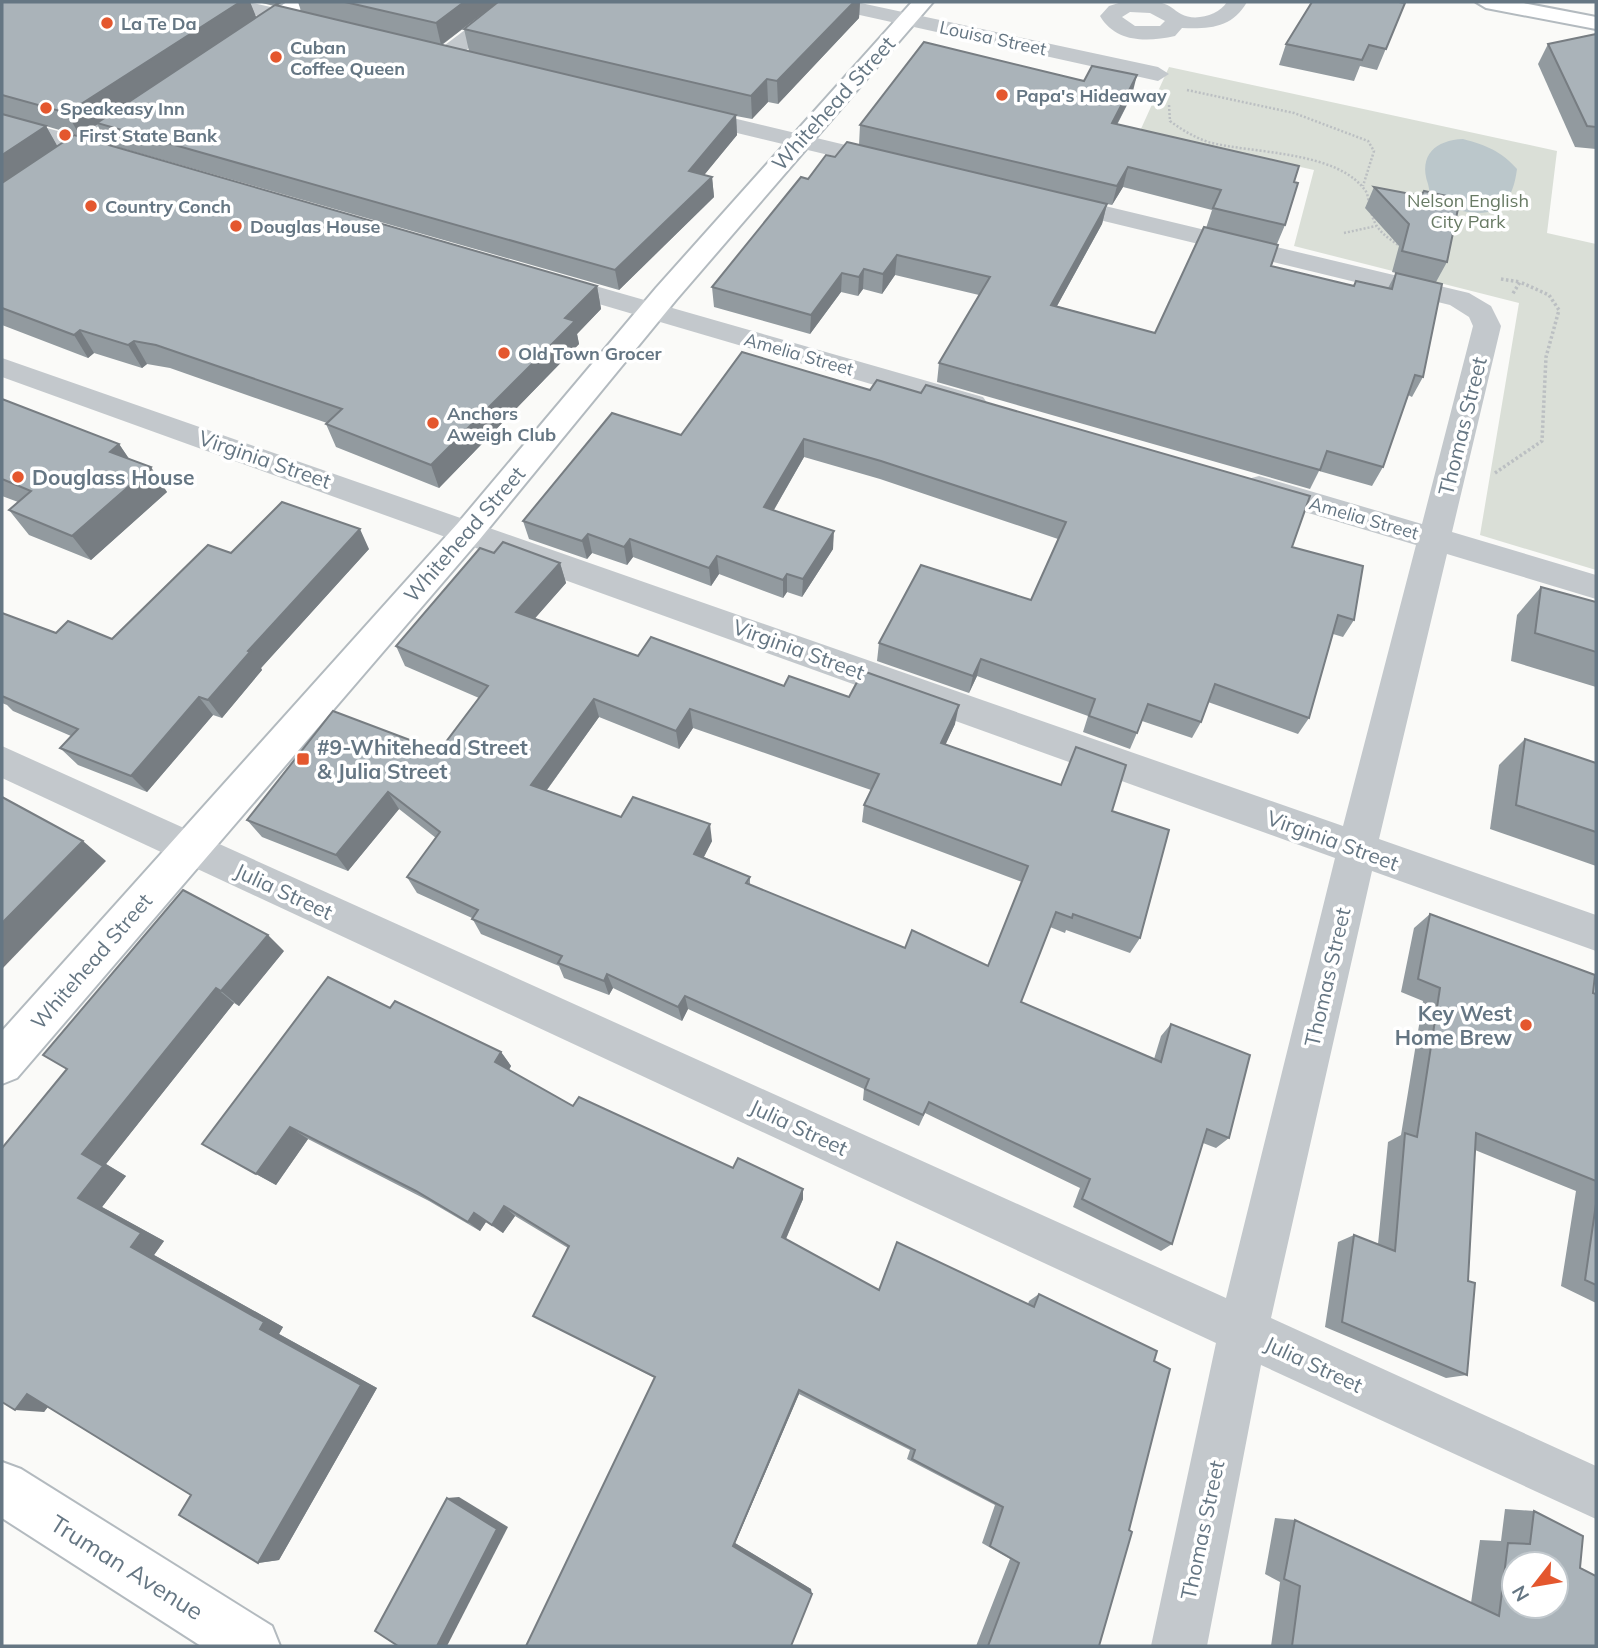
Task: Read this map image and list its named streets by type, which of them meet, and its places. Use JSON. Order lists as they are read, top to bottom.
{
  "streets": {
    "street": [
      "Louisa Street",
      "Whitehead Street",
      "Amelia Street",
      "Thomas Street",
      "Virginia Street",
      "Julia Street",
      "Truman Avenue"
    ]
  },
  "crossings": [
    ["Louisa Street", "Whitehead Street"],
    ["Whitehead Street", "Amelia Street"],
    ["Whitehead Street", "Virginia Street"],
    ["Whitehead Street", "Julia Street"],
    ["Amelia Street", "Thomas Street"],
    ["Thomas Street", "Virginia Street"],
    ["Thomas Street", "Julia Street"]
  ],
  "parks": ["Nelson English City Park"],
  "places": {
    "other": [
      "La Te Da",
      "Cuban Coffee Queen",
      "Papa's Hideaway",
      "Speakeasy Inn",
      "First State Bank",
      "Country Conch",
      "Douglas House",
      "Old Town Grocer",
      "Anchors Aweigh Club",
      "Douglass House",
      "Key West Home Brew"
    ],
    "transit": ["#9-Whitehead Street & Julia Street"]
  },
  "north": "bottom left"
}
